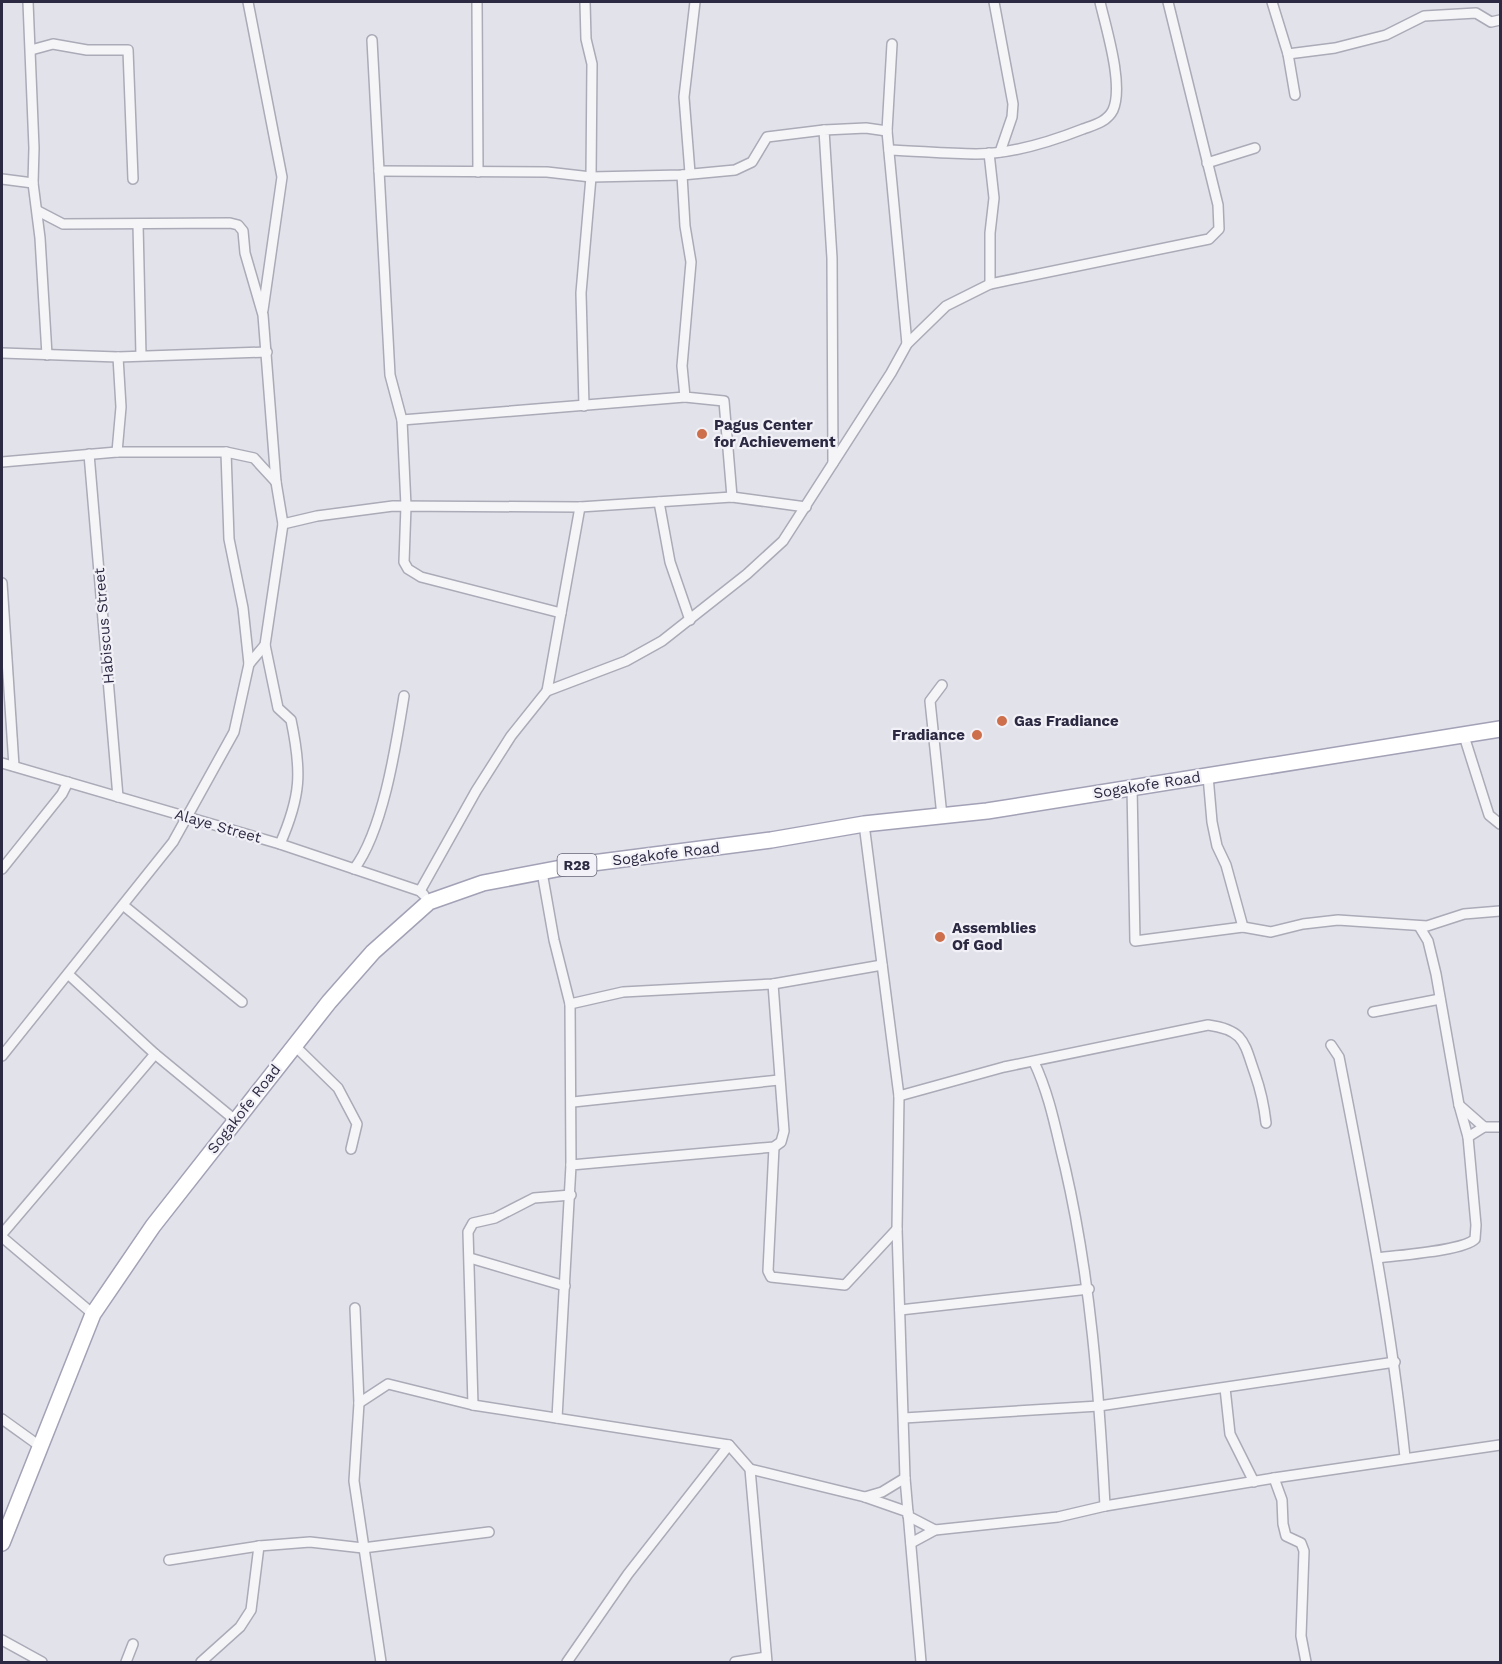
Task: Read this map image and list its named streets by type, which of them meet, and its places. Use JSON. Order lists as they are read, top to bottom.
{
  "streets": {
    "main road": ["Sogakofe Road", "R28"],
    "street": ["Habiscus Street", "Alaye Street"]
  },
  "crossings": [
    ["Habiscus Street", "Alaye Street"],
    ["Sogakofe Road", "Alaye Street"]
  ],
  "places": [
    "Pagus Center for Achievement",
    "Gas Fradiance",
    "Fradiance",
    "Assemblies Of God"
  ]
}
